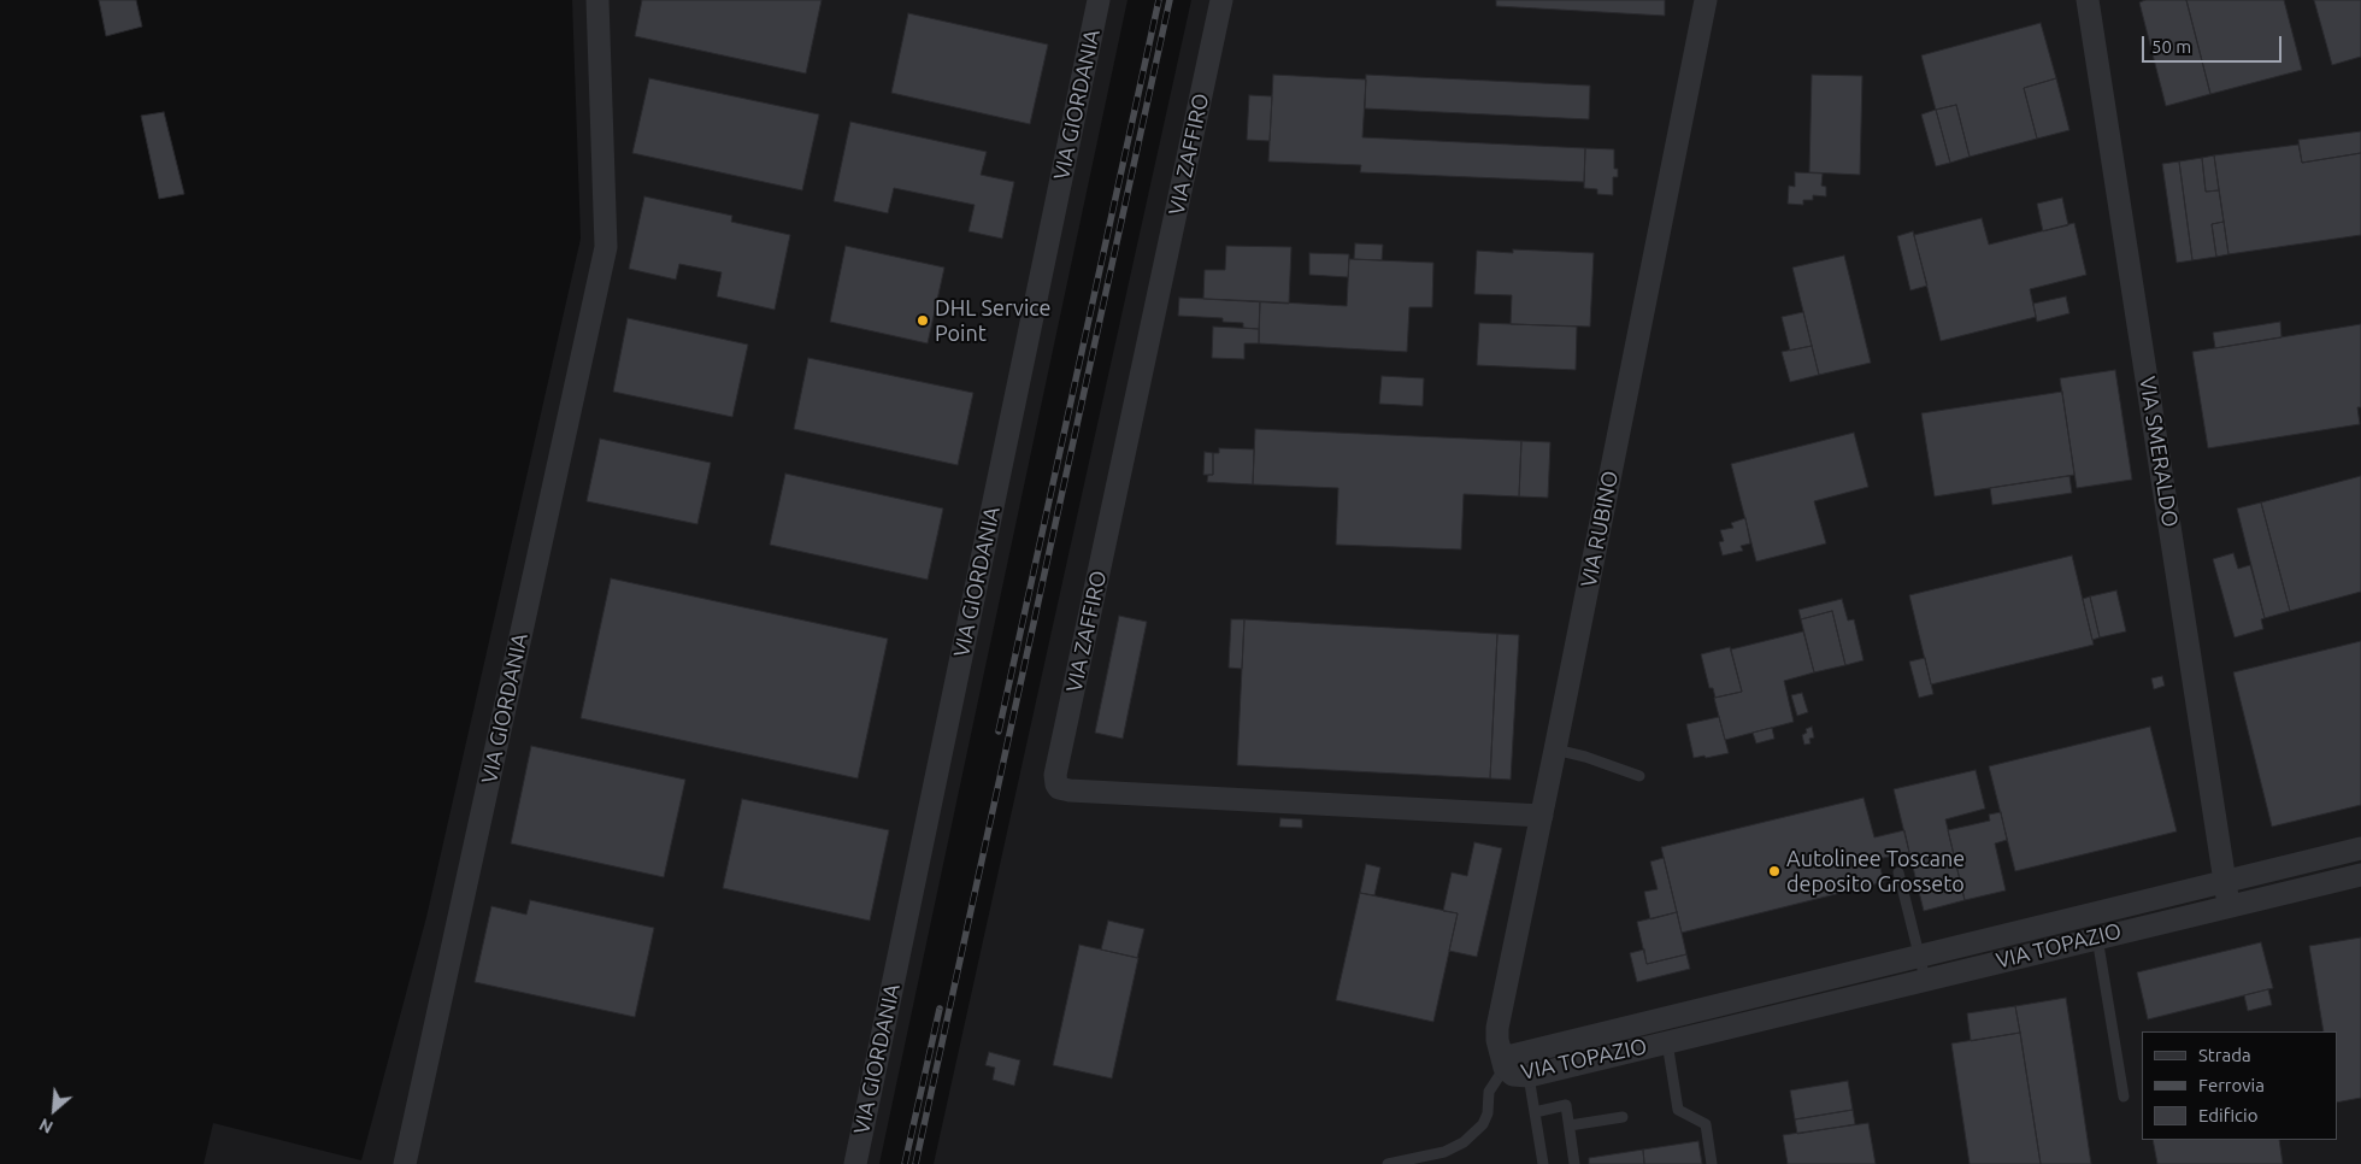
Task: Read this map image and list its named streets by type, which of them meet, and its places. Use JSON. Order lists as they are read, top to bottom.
{
  "streets": {
    "street": [
      "VIA GIORDANIA",
      "VIA ZAFFIRO",
      "VIA SMERALDO",
      "VIA RUBINO",
      "VIA TOPAZIO"
    ]
  },
  "crossings": [
    ["VIA ZAFFIRO", "VIA RUBINO"],
    ["VIA SMERALDO", "VIA TOPAZIO"],
    ["VIA RUBINO", "VIA TOPAZIO"]
  ],
  "places": ["DHL Service Point", "Autolinee Toscane deposito Grosseto"],
  "legend": ["Strada", "Ferrovia", "Edificio"],
  "scale_bar": "50 m",
  "north": "bottom left"
}
